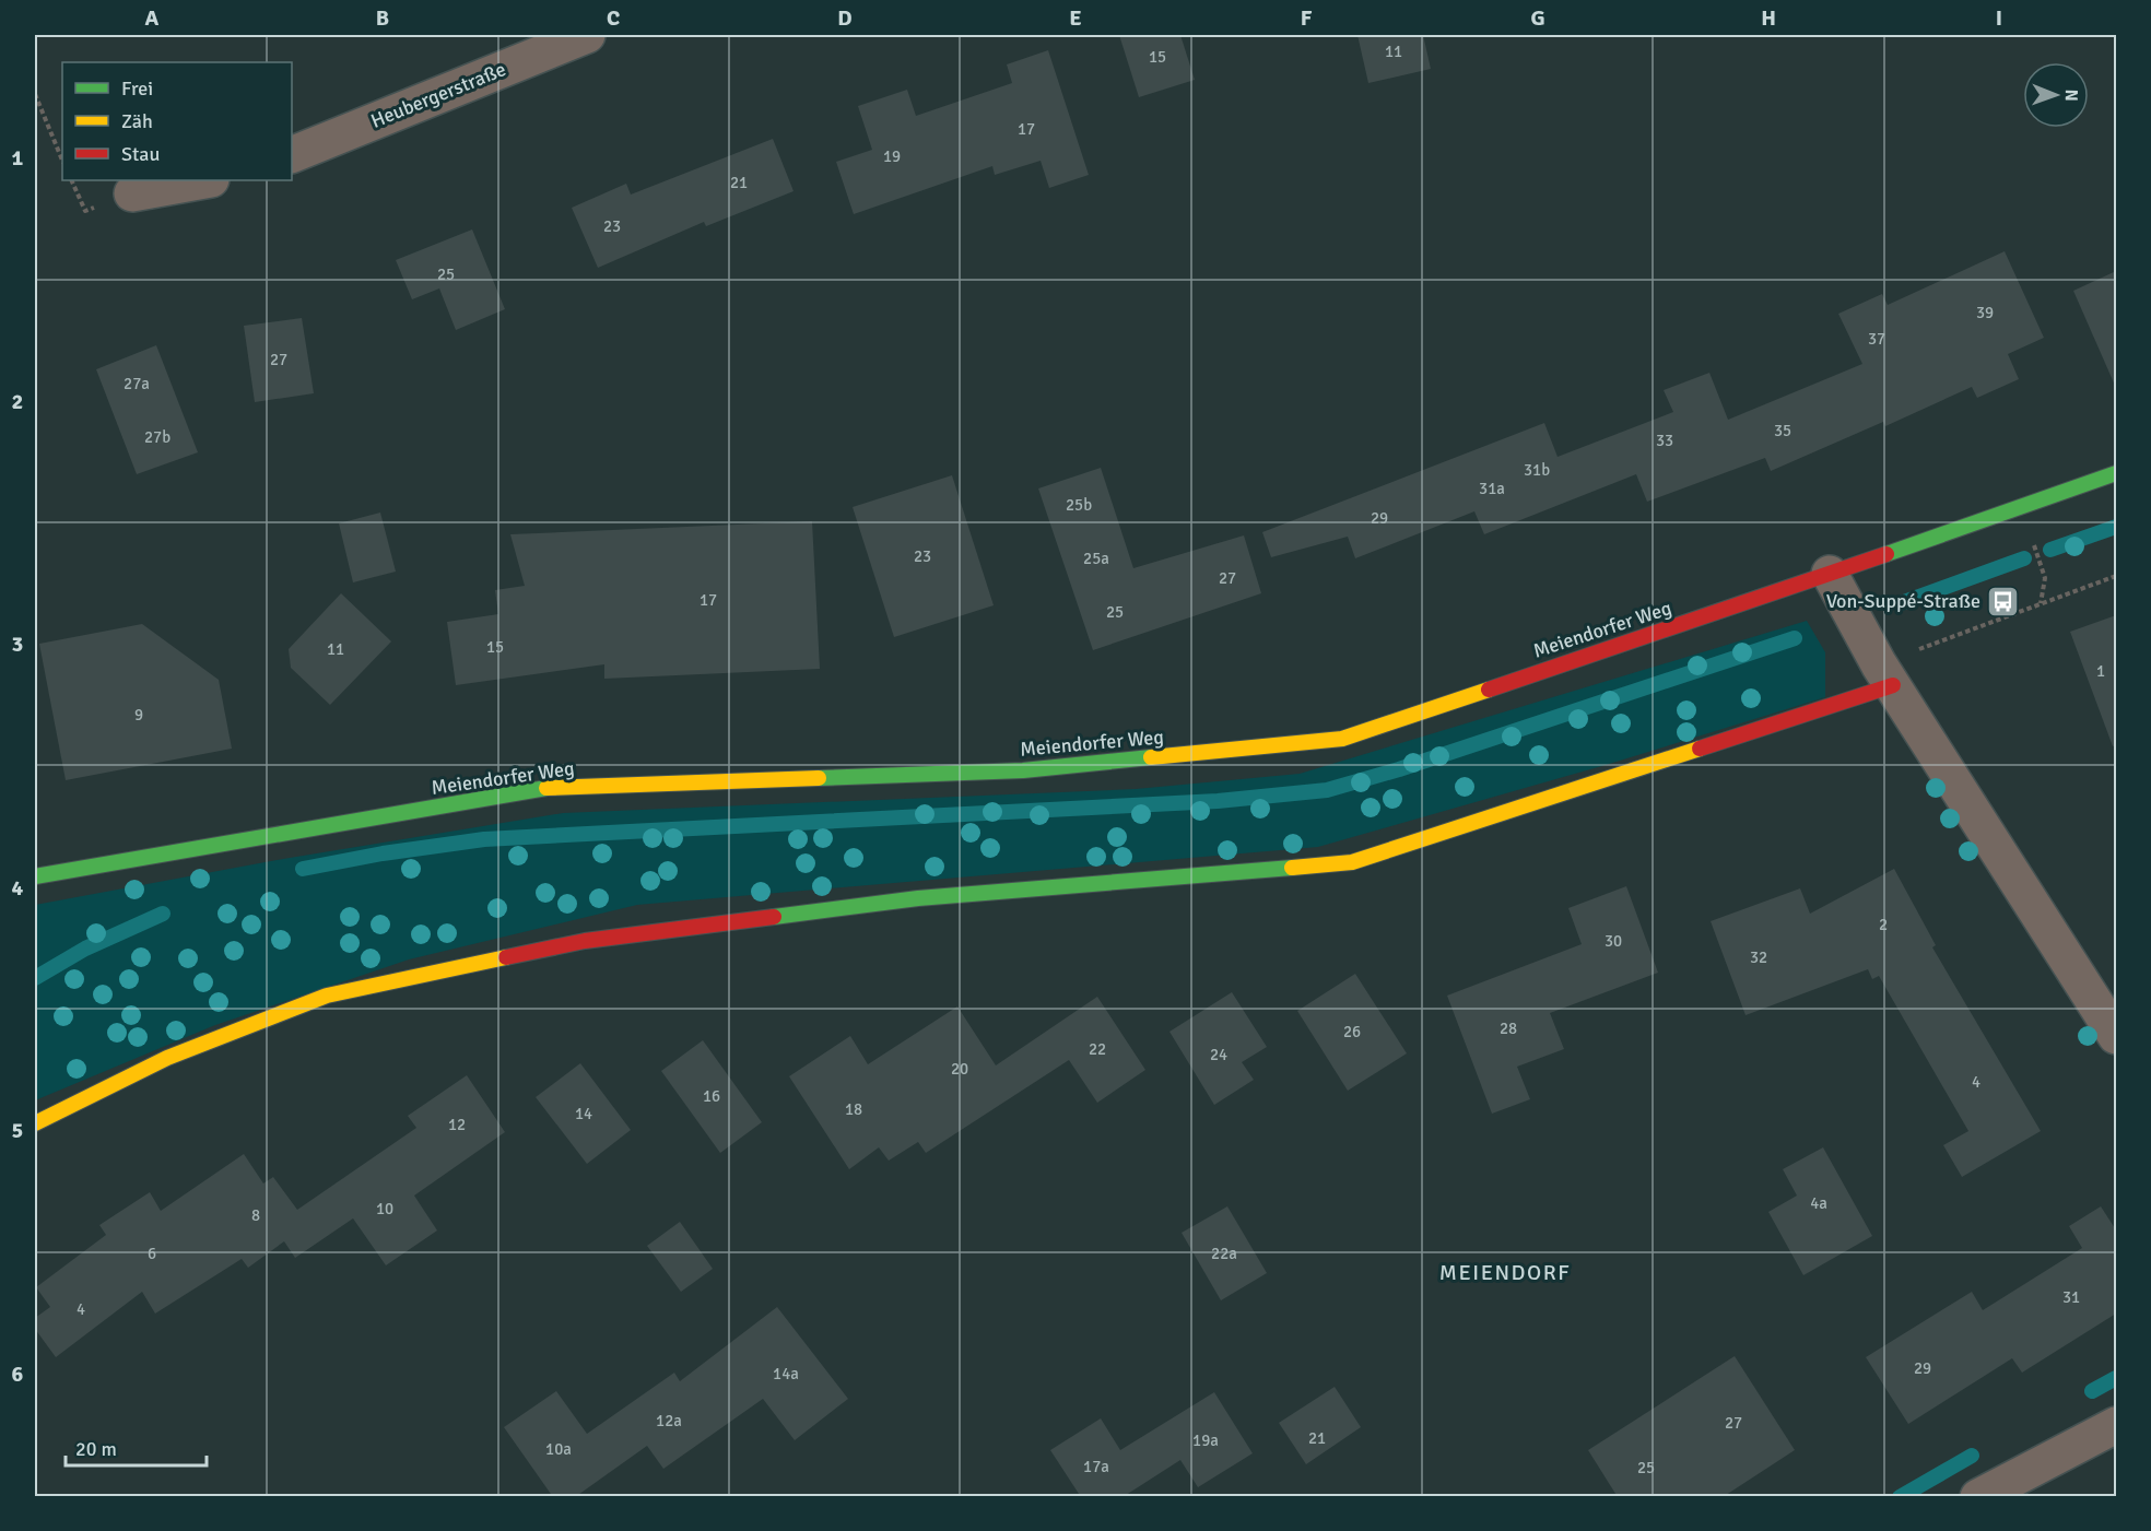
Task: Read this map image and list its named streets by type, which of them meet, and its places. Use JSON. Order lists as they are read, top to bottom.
{
  "streets": {
    "street": ["Heubergerstraße", "Meiendorfer Weg"]
  },
  "districts": ["MEIENDORF"],
  "places": {
    "bus stop": ["Von-Suppé-Straße"]
  },
  "house_numbers": [
    "11",
    "15",
    "17",
    "19",
    "21",
    "23",
    "25",
    "39",
    "37",
    "27",
    "27a",
    "35",
    "27b",
    "33",
    "31b",
    "31a",
    "25b",
    "29",
    "23",
    "25a",
    "27",
    "17",
    "25",
    "15",
    "11",
    "1",
    "9",
    "2",
    "30",
    "32",
    "28",
    "26",
    "22",
    "24",
    "20",
    "4",
    "16",
    "18",
    "14",
    "12",
    "4a",
    "10",
    "8",
    "6",
    "22a",
    "31",
    "4",
    "29",
    "14a",
    "12a",
    "27",
    "21",
    "19a",
    "10a",
    "17a",
    "25"
  ],
  "legend": ["Frei", "Zäh", "Stau"],
  "scale_bar": "20 m",
  "north": "right",
  "grid": {
    "columns": [
      "A",
      "B",
      "C",
      "D",
      "E",
      "F",
      "G",
      "H",
      "I"
    ],
    "rows": [
      "1",
      "2",
      "3",
      "4",
      "5",
      "6"
    ]
  }
}
